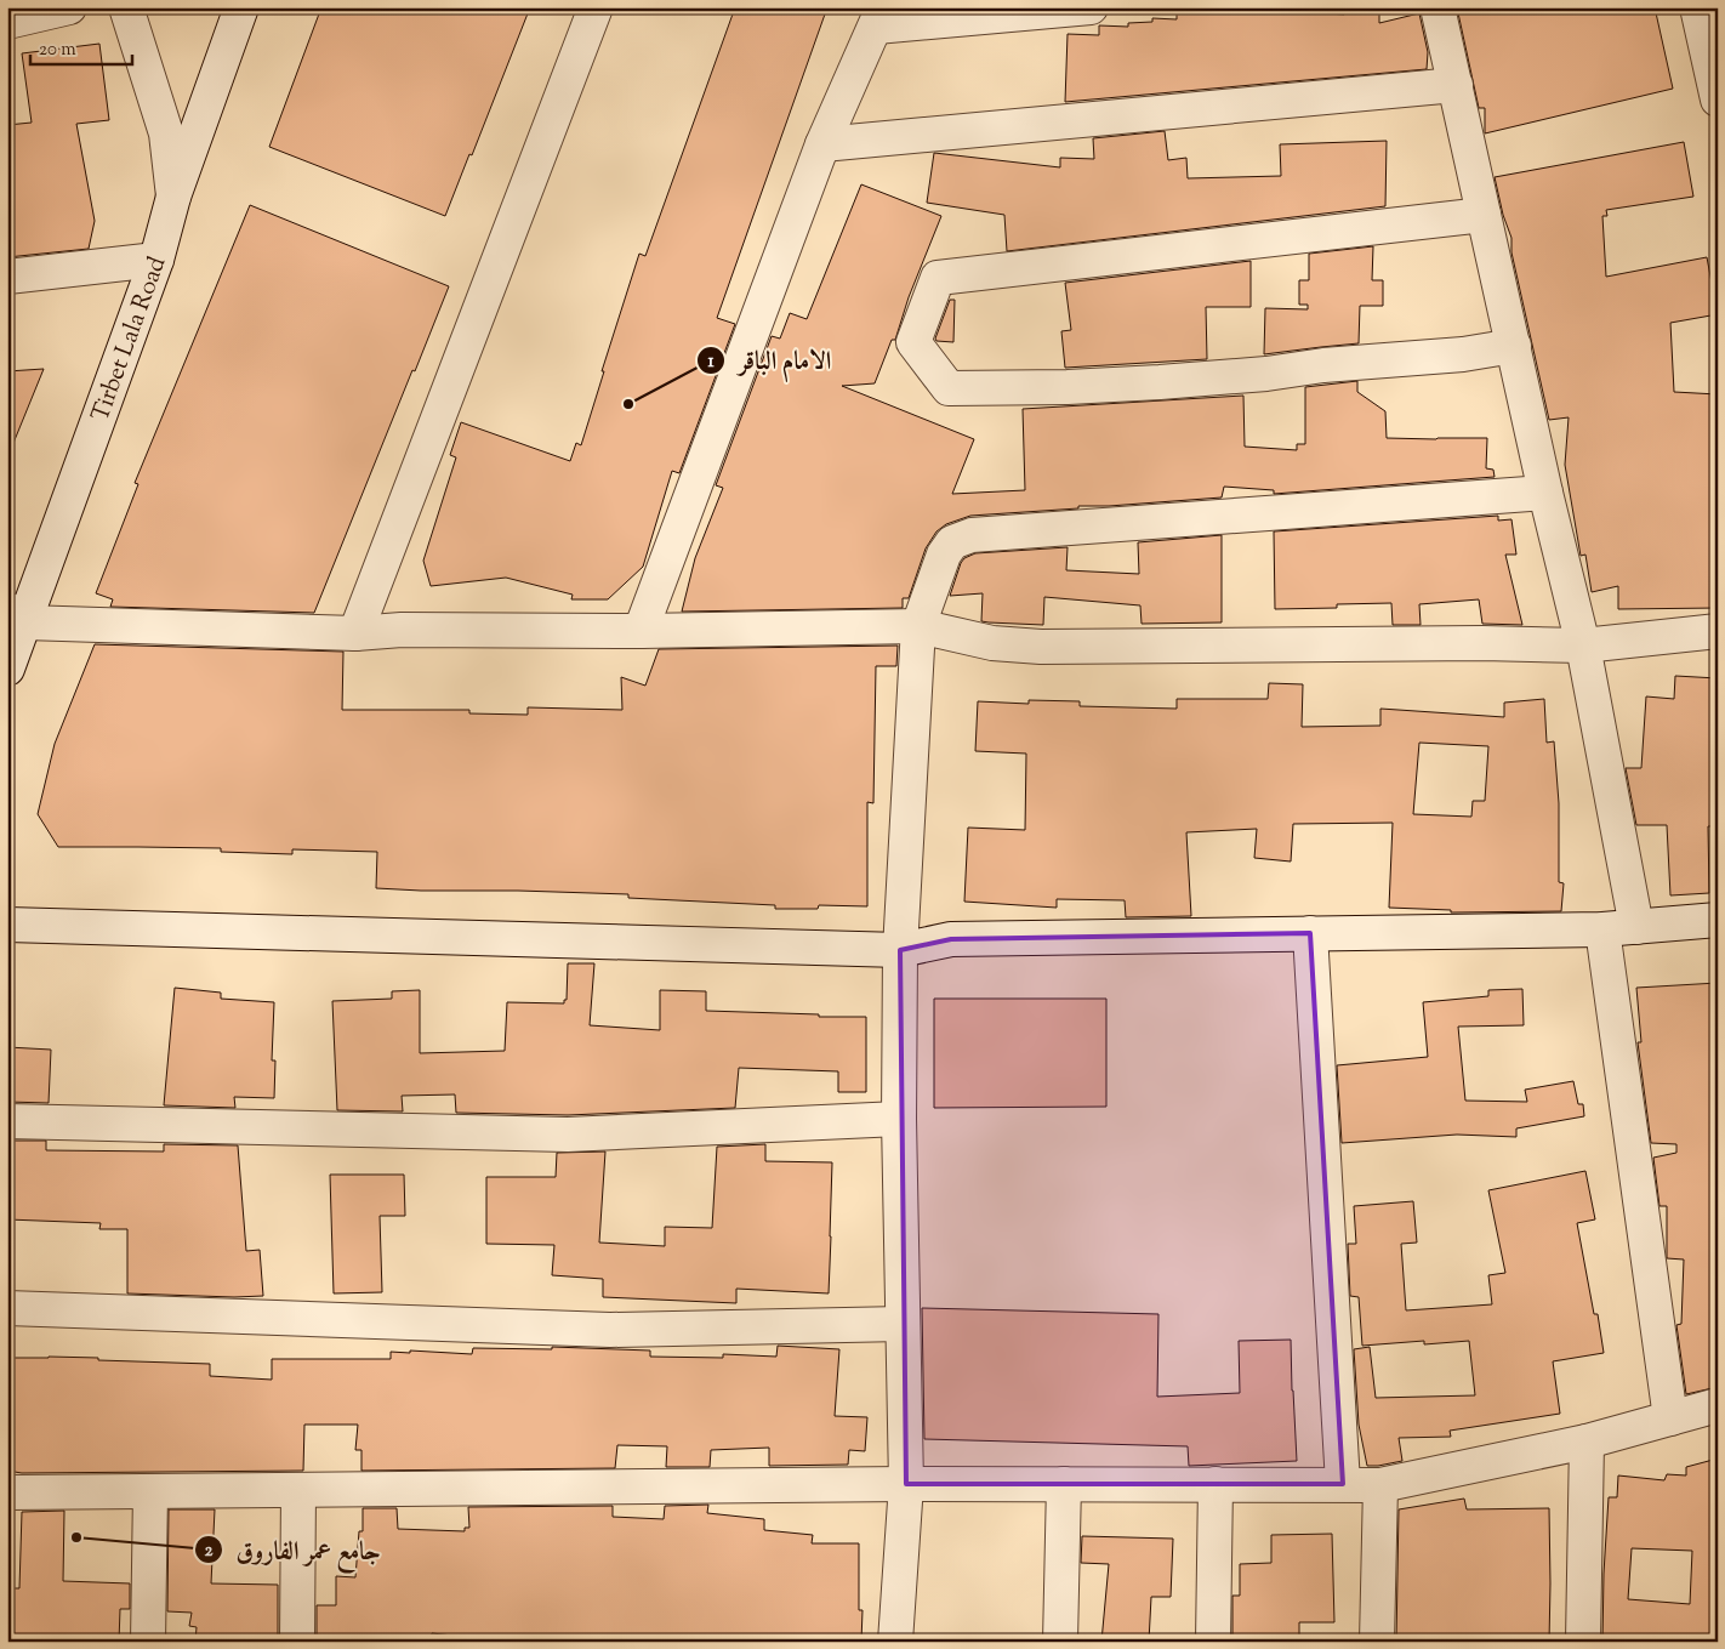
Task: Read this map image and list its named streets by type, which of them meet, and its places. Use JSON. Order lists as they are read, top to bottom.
{
  "streets": {
    "street": ["Tirbet Lala Road"]
  },
  "places": ["الامام الباقر", "جامع عمر الفاروق"],
  "scale_bar": "20 m"
}
